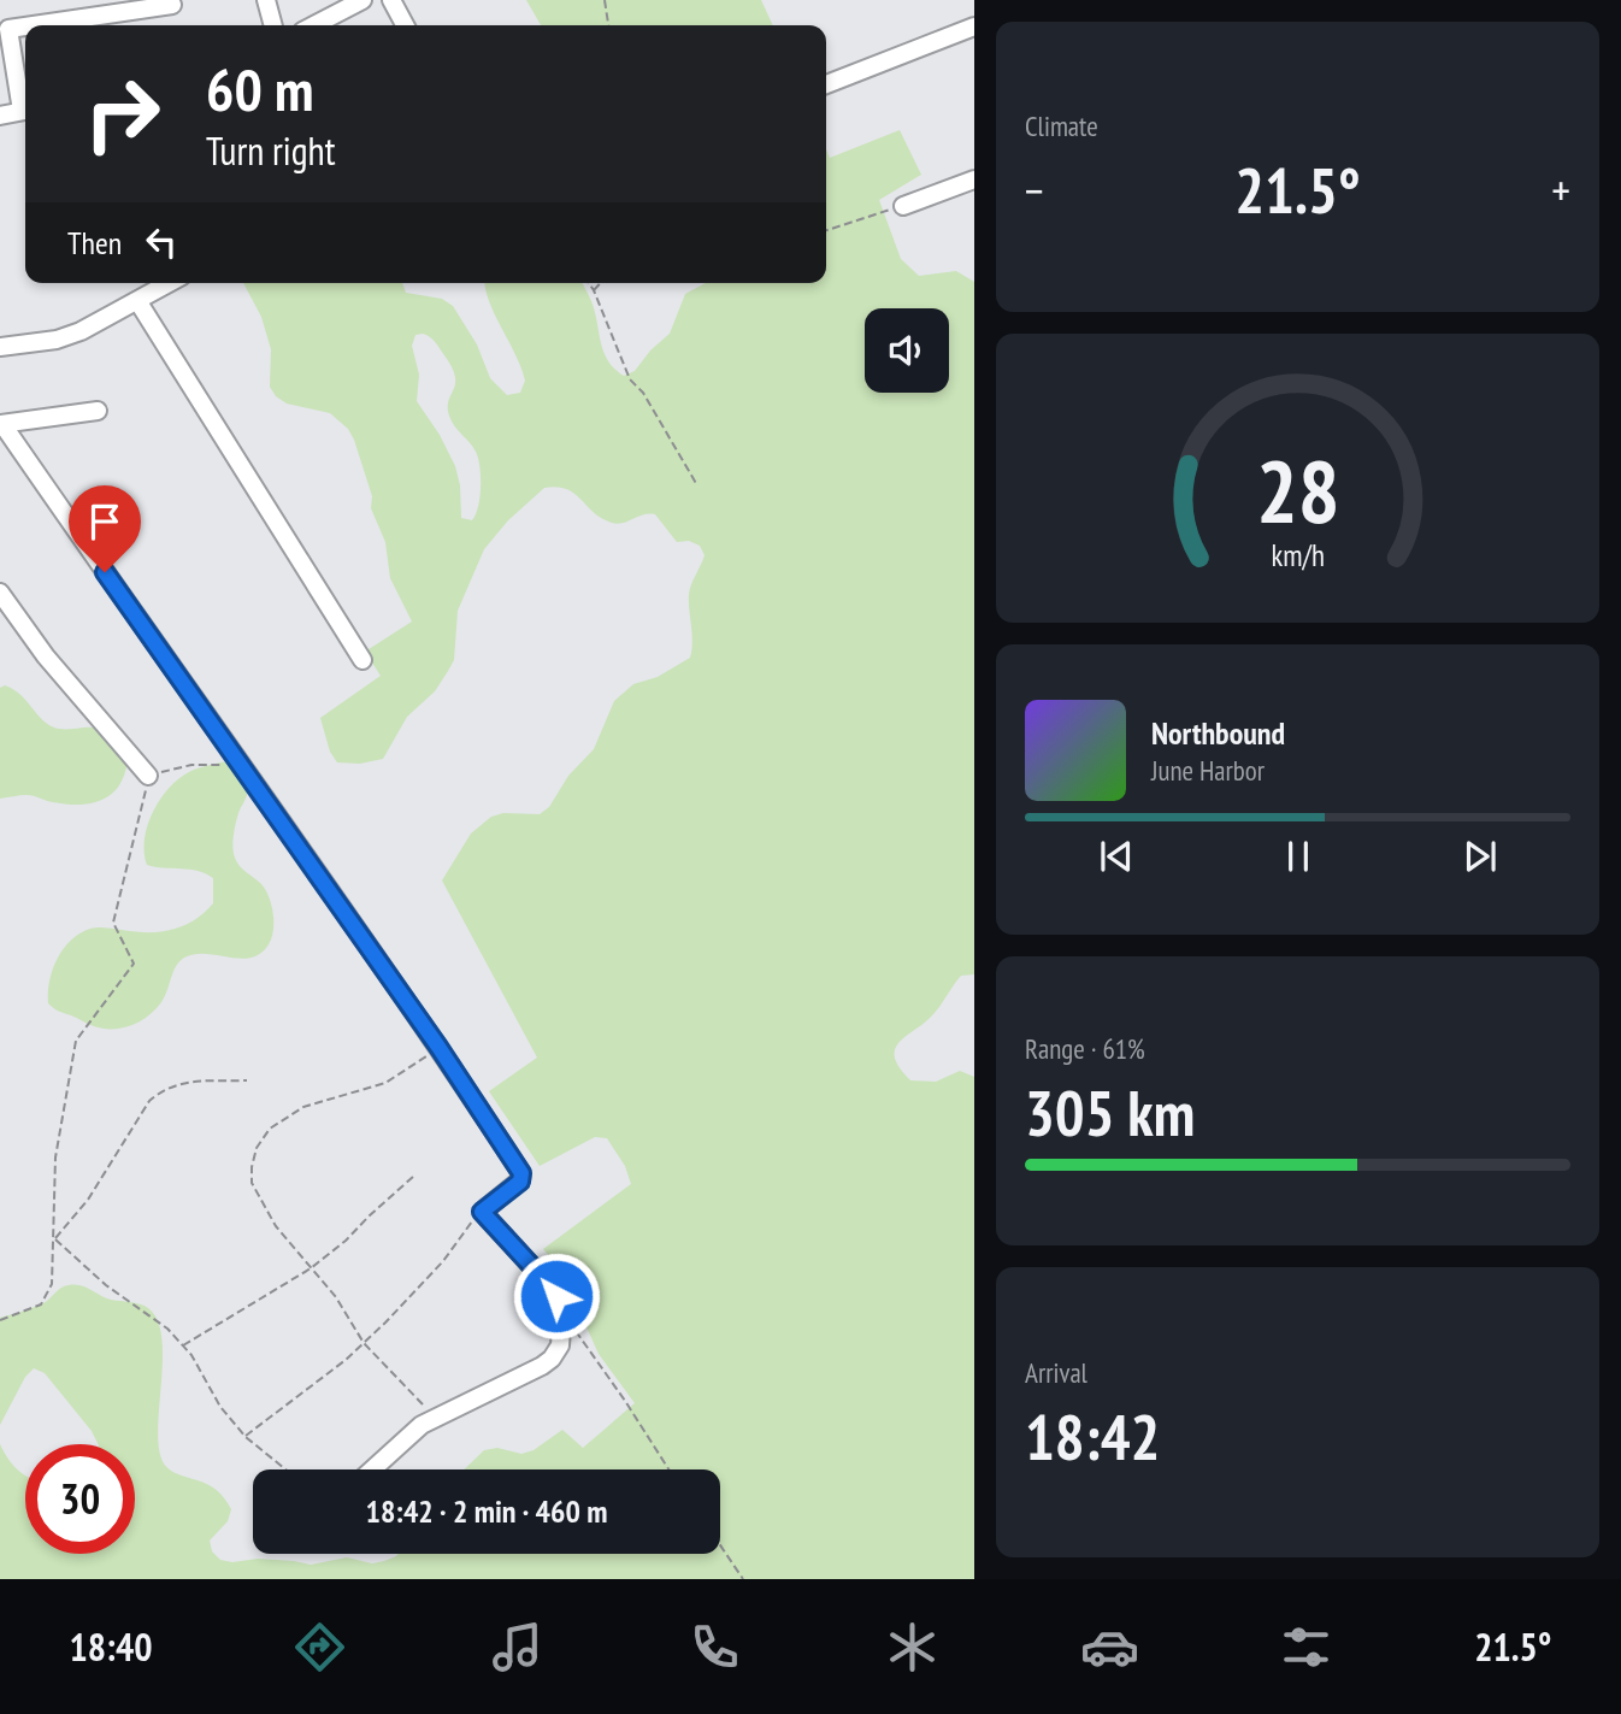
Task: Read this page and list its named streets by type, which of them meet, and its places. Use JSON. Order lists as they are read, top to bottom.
{
  "page": {
    "tile": [
      "Climate",
      ["Range · 61%", "305 km"],
      ["Arrival", "18:42"]
    ],
    "turn": ["60 m", "Turn right"],
    "heat": ["−", "21.5°", "+"],
    "then": "Then",
    "song": ["Northbound", "June Harbor"],
    "limit": "30",
    "trip": "18:42 · 2 min · 460 m",
    "tabs": ["18:40", "21.5°"],
    "gauge": ["28", "km/h"]
  }
}
